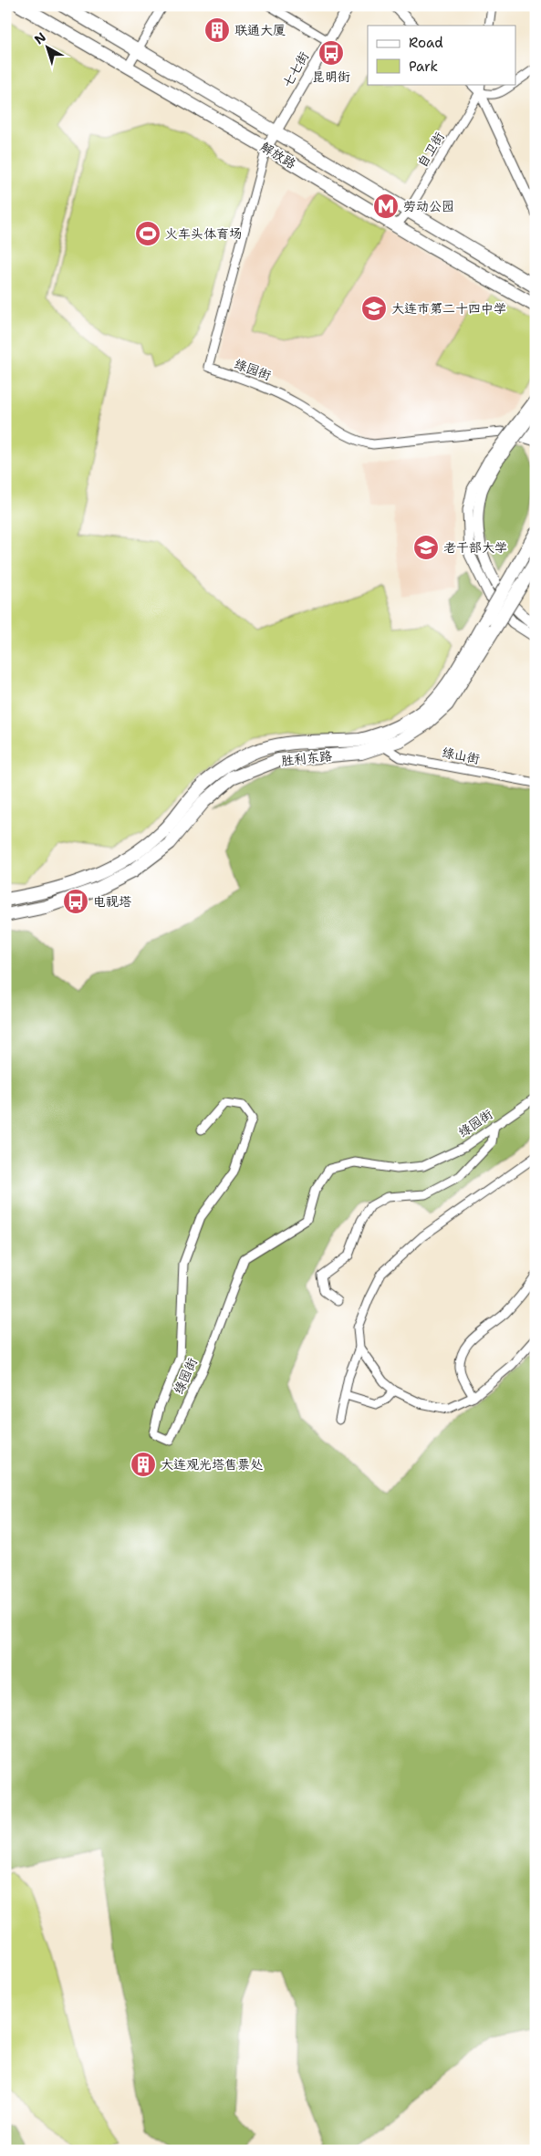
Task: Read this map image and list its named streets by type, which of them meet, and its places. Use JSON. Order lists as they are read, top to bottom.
{
  "streets": {
    "main road": ["七七街", "解放路", "胜利东路"],
    "street": ["自卫街", "绿园街", "绿山街"]
  },
  "crossings": [
    ["七七街", "解放路"],
    ["七七街", "绿园街"],
    ["自卫街", "解放路"],
    ["解放路", "绿园街"],
    ["绿山街", "胜利东路"]
  ],
  "places": {
    "building": ["联通大厦", "大连观光塔售票处"],
    "bus stop": ["昆明街", "电视塔"],
    "metro station": ["劳动公园"],
    "sports": ["火车头体育场"],
    "school or university": ["大连市第二十四中学", "老干部大学"]
  },
  "legend": ["Road", "Park"],
  "north": "top left"
}
